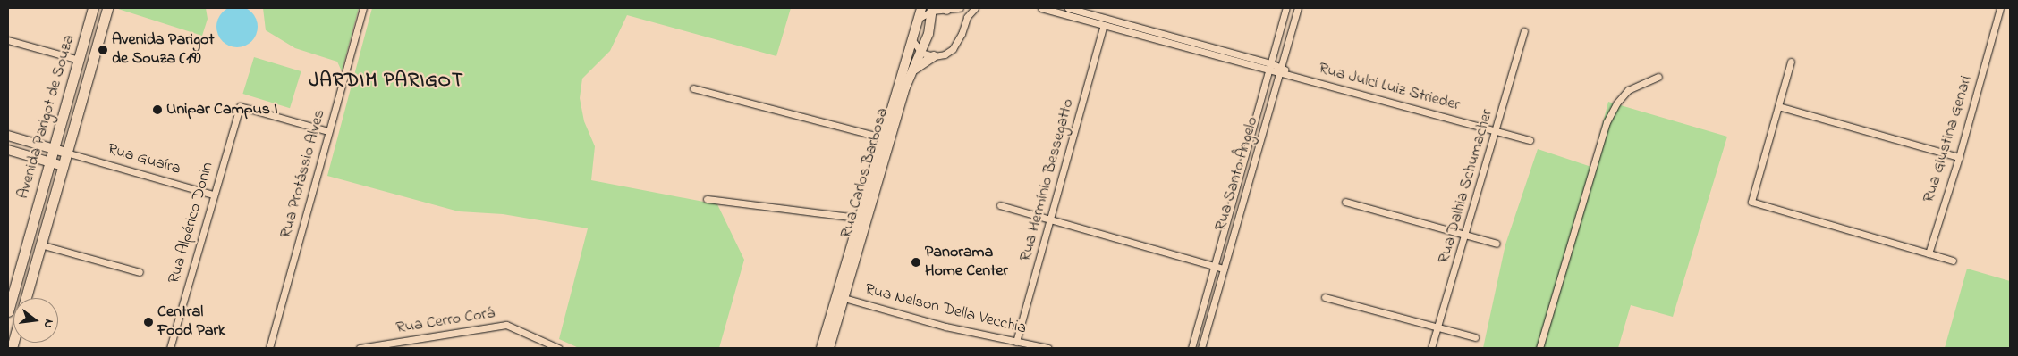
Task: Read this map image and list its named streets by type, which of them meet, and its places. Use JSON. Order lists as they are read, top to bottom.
{
  "streets": {
    "main road": ["Avenida Parigot de Souza"],
    "street": [
      "Rua Julci Luiz Strieder",
      "Rua Giustina Genari",
      "Rua Guaíra",
      "Rua Carlos Barbosa",
      "Rua Protássio Alves",
      "Rua Santo Ângelo",
      "Rua Hermínio Bessegatto",
      "Rua Dalhia Schumacher",
      "Rua Alpérico Donin",
      "Rua Nelson Della Vecchia",
      "Rua Cerro Corá"
    ]
  },
  "crossings": [
    ["Rua Julci Luiz Strieder", "Rua Santo Ângelo"],
    ["Rua Julci Luiz Strieder", "Rua Hermínio Bessegatto"],
    ["Rua Julci Luiz Strieder", "Rua Dalhia Schumacher"],
    ["Avenida Parigot de Souza", "Rua Guaíra"],
    ["Rua Guaíra", "Rua Alpérico Donin"],
    ["Rua Carlos Barbosa", "Rua Nelson Della Vecchia"],
    ["Rua Protássio Alves", "Rua Alpérico Donin"],
    ["Rua Hermínio Bessegatto", "Rua Nelson Della Vecchia"]
  ],
  "districts": ["JARDIM PARIGOT"],
  "places": [
    "Avenida Parigot de Souza (19)",
    "Unipar Campus I",
    "Panorama Home Center",
    "Central Food Park"
  ],
  "north": "right"
}
